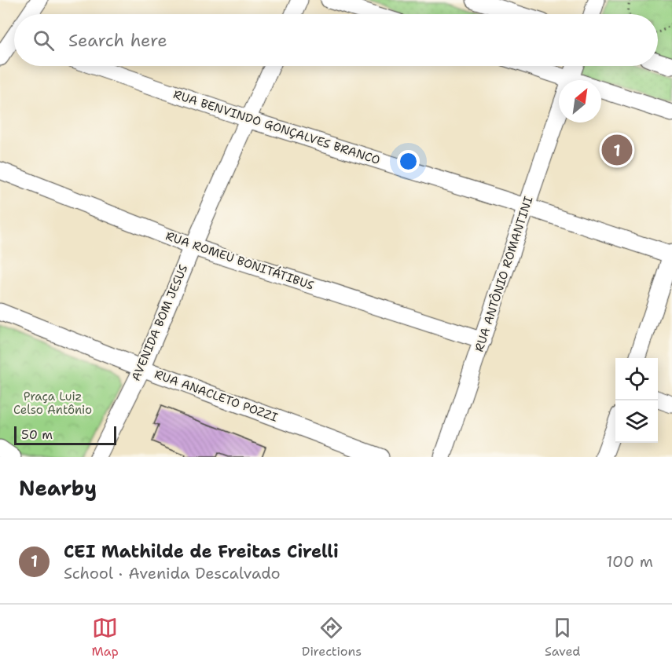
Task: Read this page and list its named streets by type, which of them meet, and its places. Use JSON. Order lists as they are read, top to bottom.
{
  "streets": {
    "street": [
      "RUA BENVINDO GONÇALVES BRANCO",
      "RUA ROMEU BONITÁTIBUS",
      "RUA ANTÔNIO ROMANTINI",
      "AVENIDA BOM JESUS",
      "RUA ANACLETO POZZI"
    ]
  },
  "crossings": [
    ["RUA BENVINDO GONÇALVES BRANCO", "RUA ANTÔNIO ROMANTINI"],
    ["RUA BENVINDO GONÇALVES BRANCO", "AVENIDA BOM JESUS"],
    ["RUA ROMEU BONITÁTIBUS", "RUA ANTÔNIO ROMANTINI"],
    ["RUA ROMEU BONITÁTIBUS", "AVENIDA BOM JESUS"],
    ["AVENIDA BOM JESUS", "RUA ANACLETO POZZI"]
  ],
  "parks": ["Praça Luiz Celso Antônio"],
  "scale_bar": "50 m",
  "north": "top right",
  "page": {
    "search": "Search here",
    "pins": "1",
    "scale": "50 m",
    "heading": "Nearby",
    "list": [
      {
        "mark": "1",
        "name": "CEI Mathilde de Freitas Cirelli",
        "note": "School · Avenida Descalvado",
        "value": "100 m"
      }
    ],
    "nav": ["Map", "Directions", "Saved"]
  }
}
